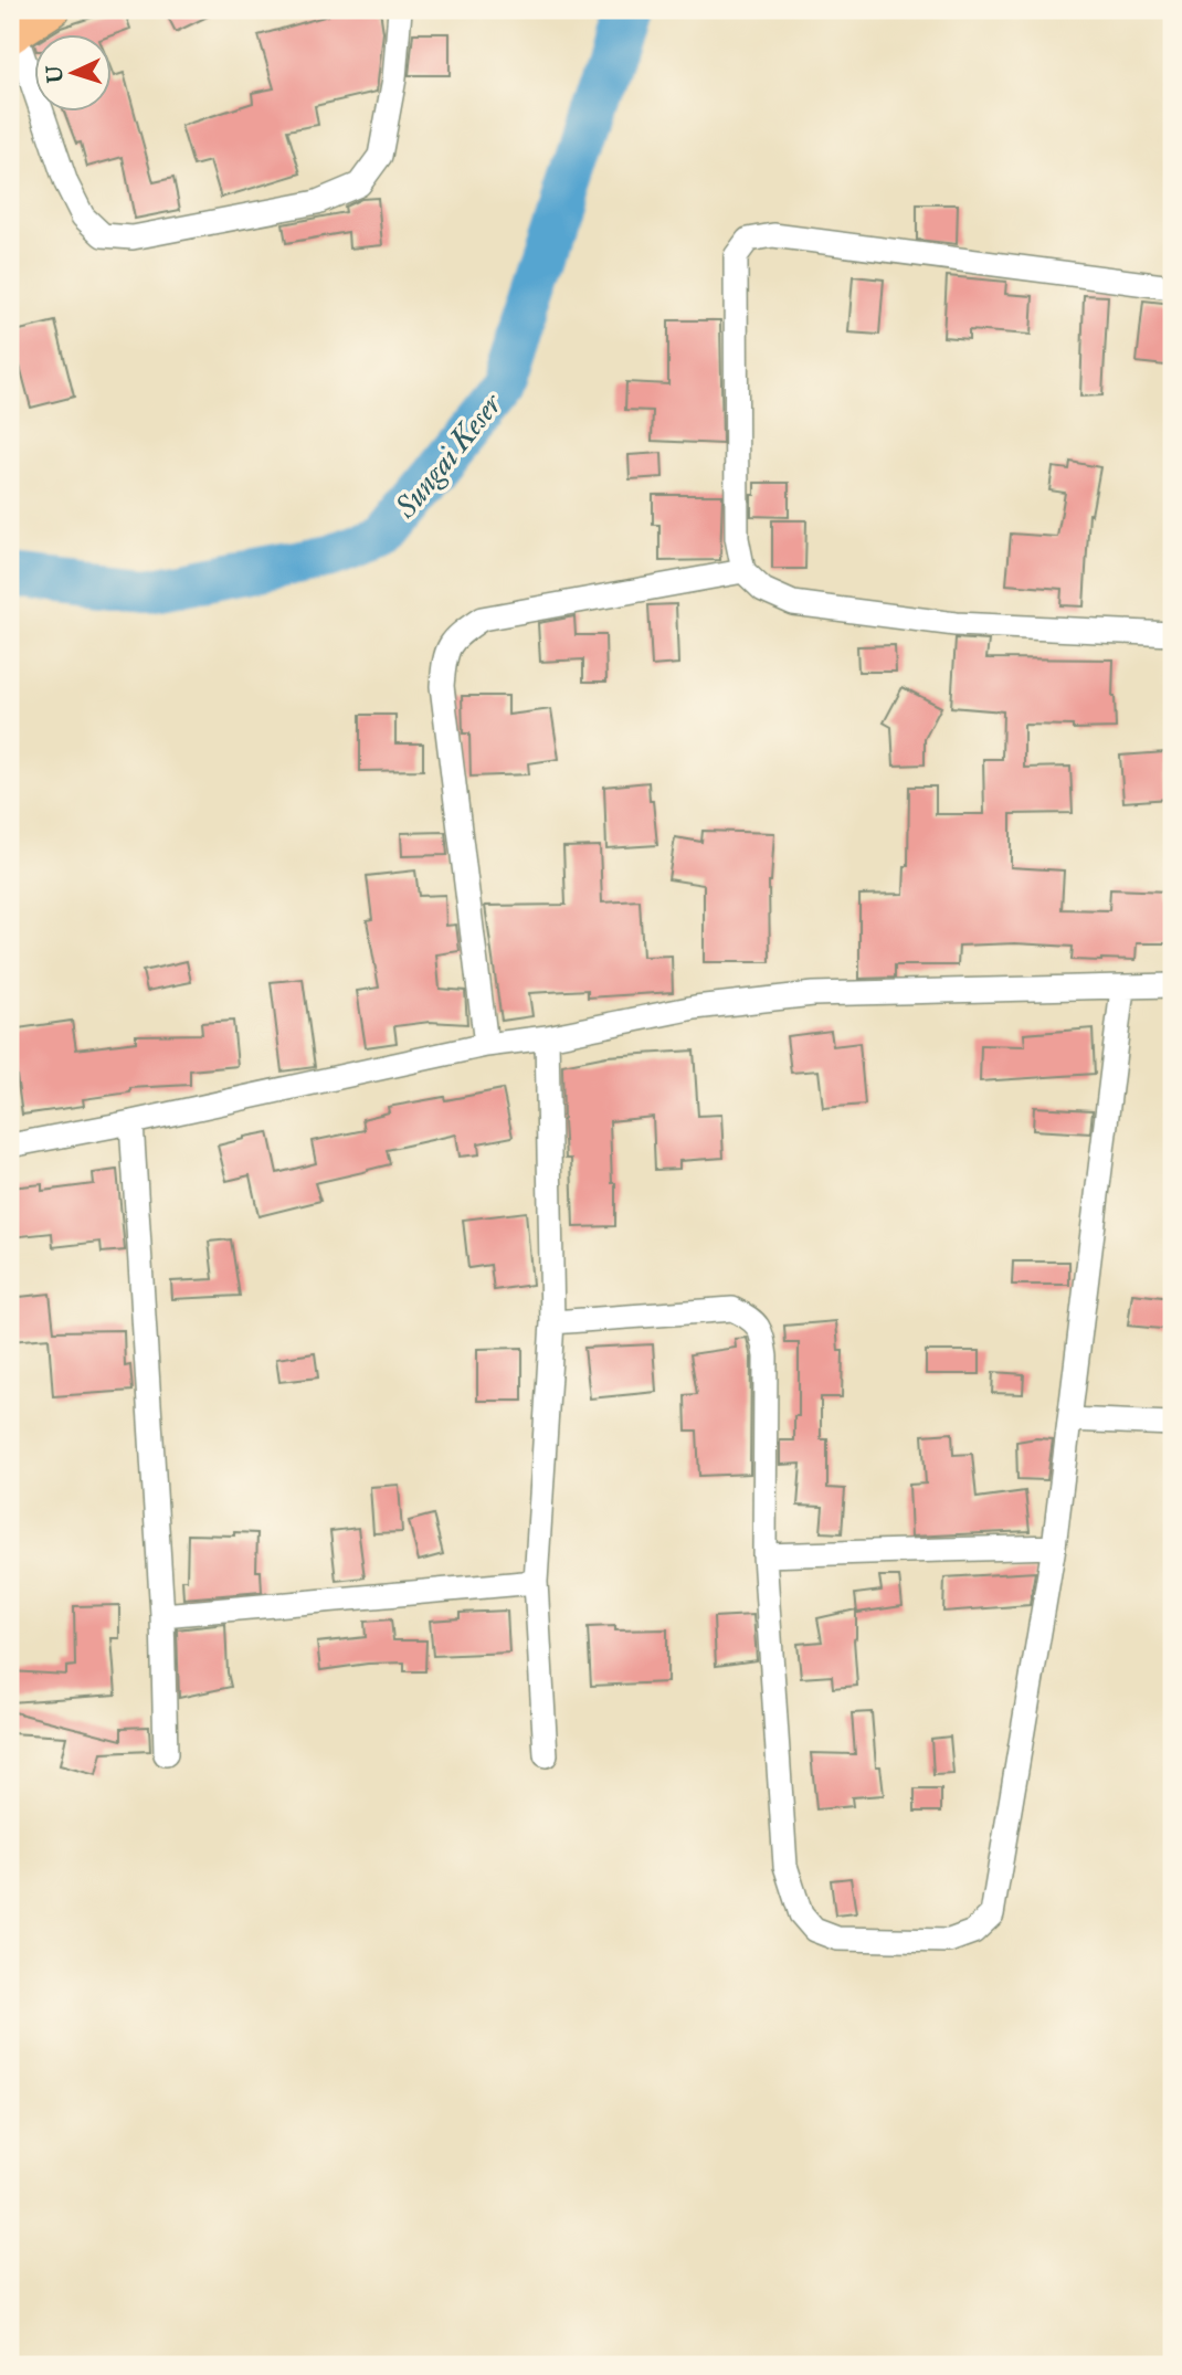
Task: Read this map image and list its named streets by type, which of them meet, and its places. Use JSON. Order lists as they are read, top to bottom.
{
  "water": ["Sungai Keser"],
  "north": "left"
}
